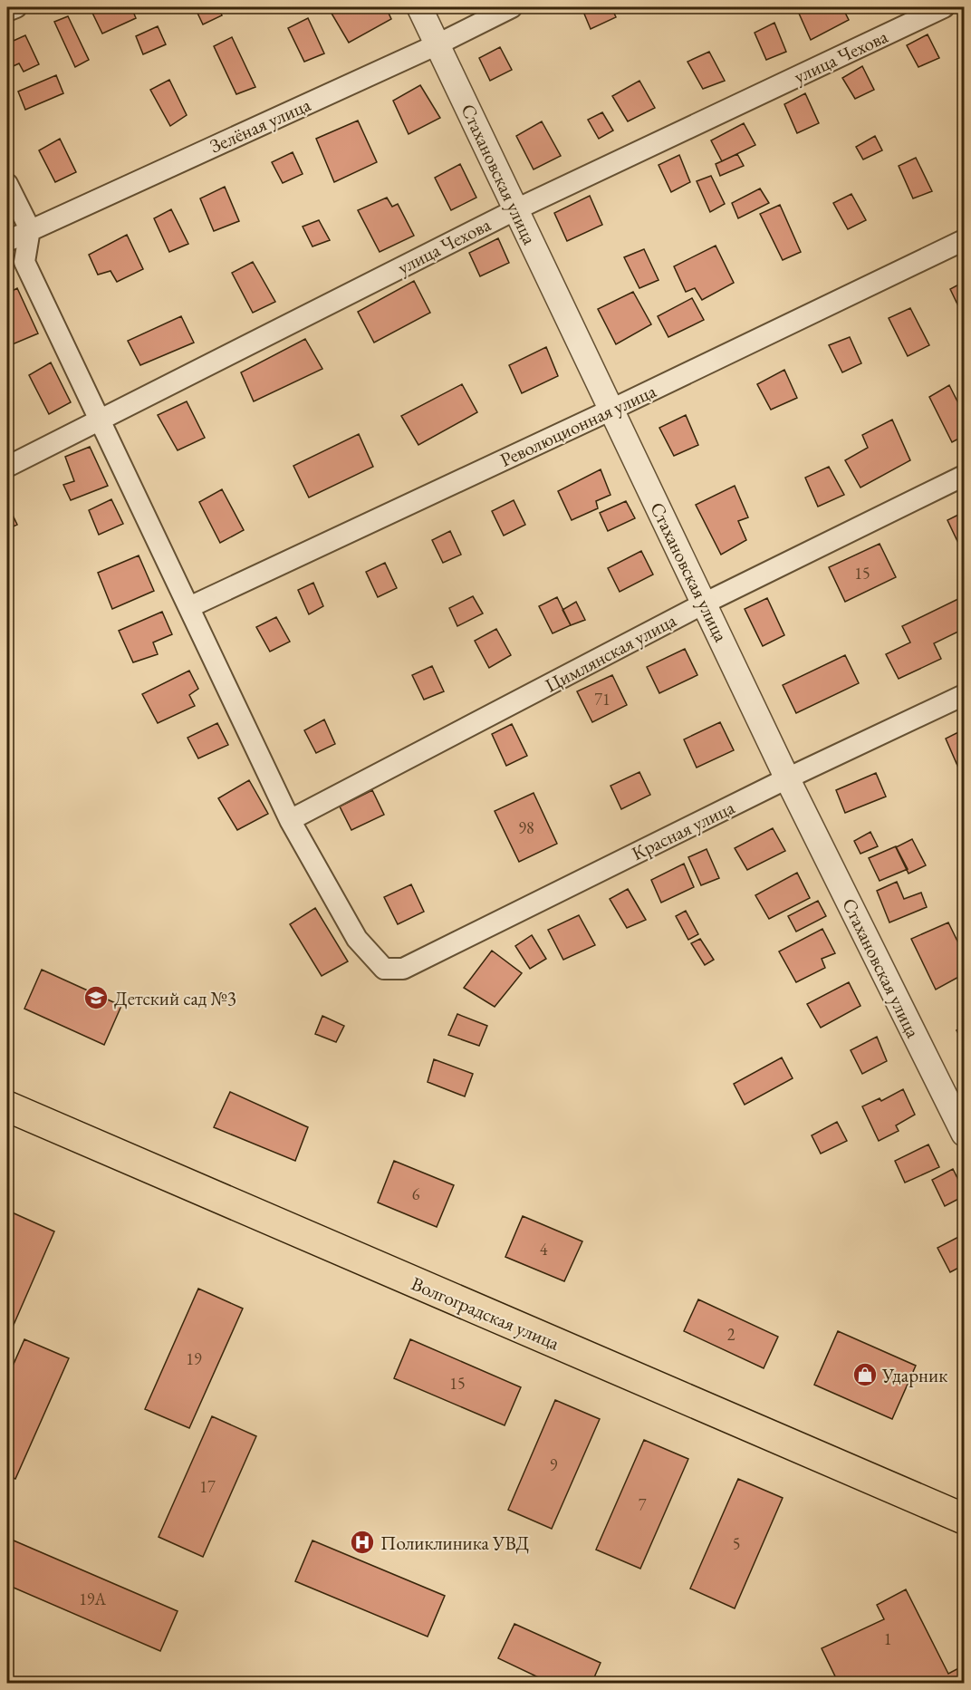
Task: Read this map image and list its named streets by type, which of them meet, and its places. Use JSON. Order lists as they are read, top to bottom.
{
  "streets": {
    "main road": ["Волгоградская улица"],
    "street": [
      "улица Чехова",
      "Зелёная улица",
      "Стахановская улица",
      "Революционная улица",
      "Цимлянская улица",
      "Красная улица"
    ]
  },
  "crossings": [
    ["улица Чехова", "Стахановская улица"],
    ["Зелёная улица", "Стахановская улица"],
    ["Стахановская улица", "Революционная улица"],
    ["Стахановская улица", "Цимлянская улица"],
    ["Стахановская улица", "Красная улица"],
    ["Цимлянская улица", "Красная улица"]
  ],
  "places": {
    "school or university": ["Детский сад №3"],
    "shop": ["Ударник"],
    "hospital": ["Поликлиника УВД"]
  },
  "house_numbers": [
    "15",
    "71",
    "98",
    "6",
    "4",
    "2",
    "19",
    "15",
    "9",
    "17",
    "7",
    "5",
    "19А",
    "1"
  ]
}
